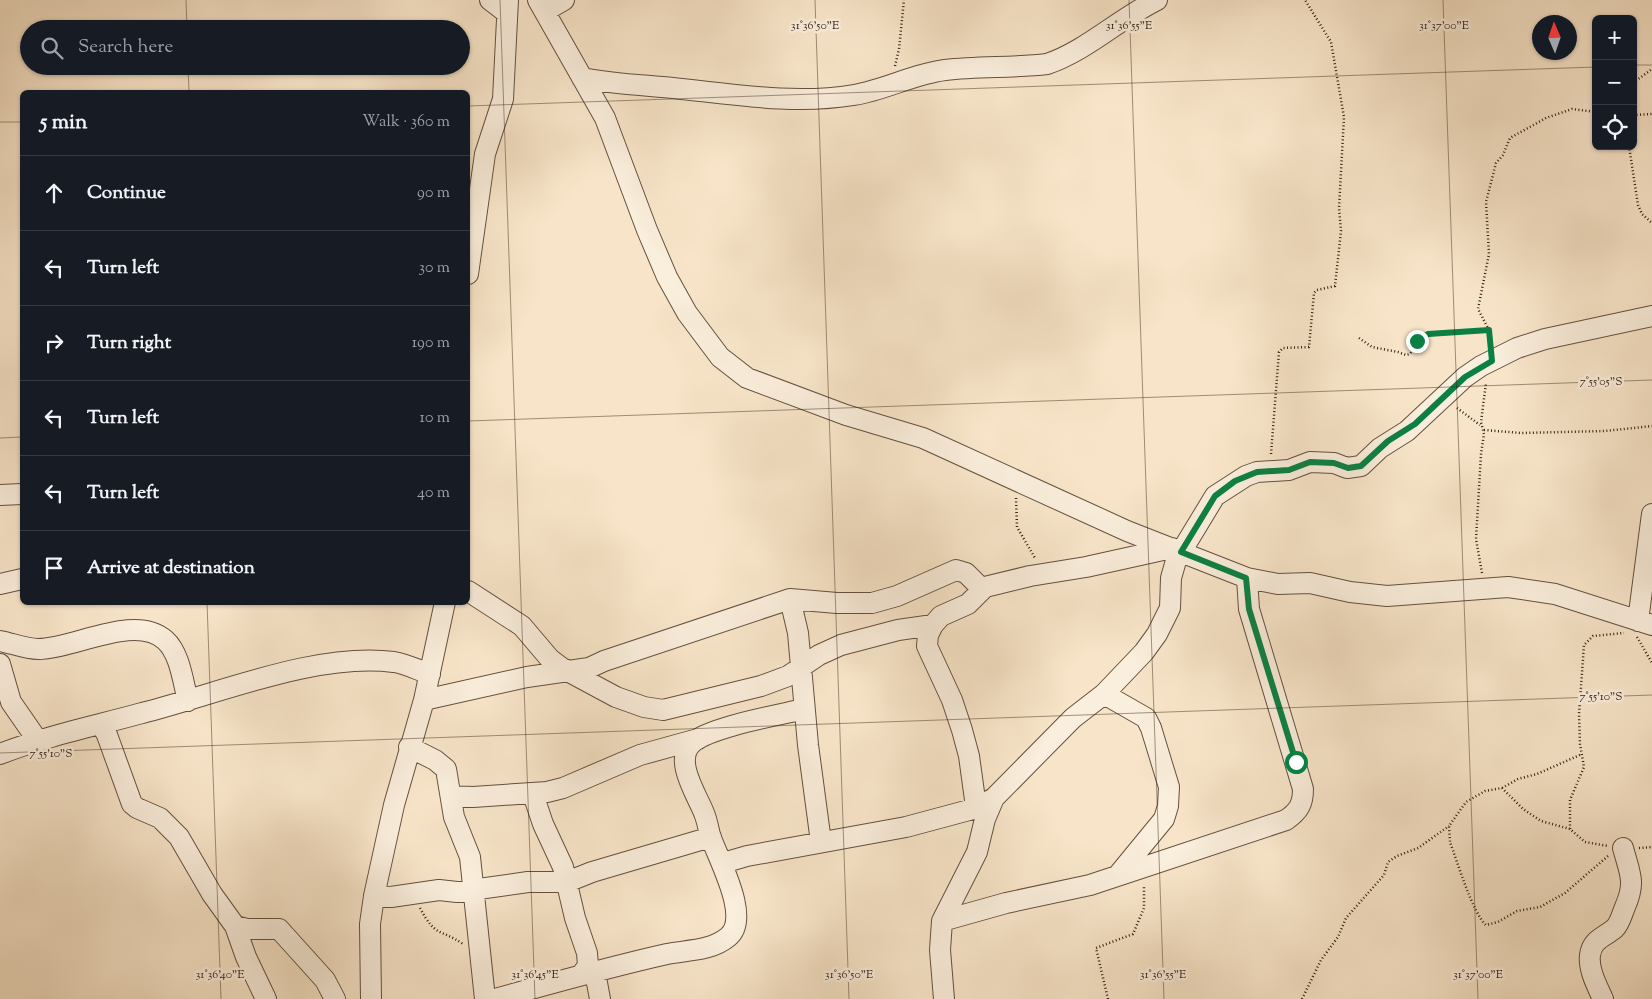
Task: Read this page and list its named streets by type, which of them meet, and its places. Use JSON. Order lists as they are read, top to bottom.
{
  "north": "top",
  "page": {
    "map_buttons": ["+", "−"],
    "search": "Search here",
    "heading": ["5 min", "Walk · 360 m"],
    "list": [
      ["Continue", "90 m"],
      ["Turn left", "30 m"],
      ["Turn right", "190 m"],
      ["Turn left", "10 m"],
      ["Turn left", "40 m"],
      "Arrive at destination"
    ]
  },
  "coordinates": [
    "31°36'50\"E",
    "31°36'55\"E",
    "31°37'00\"E",
    "7°55'05\"S",
    "7°55'10\"S",
    "31°36'40\"E",
    "31°36'45\"E"
  ]
}
